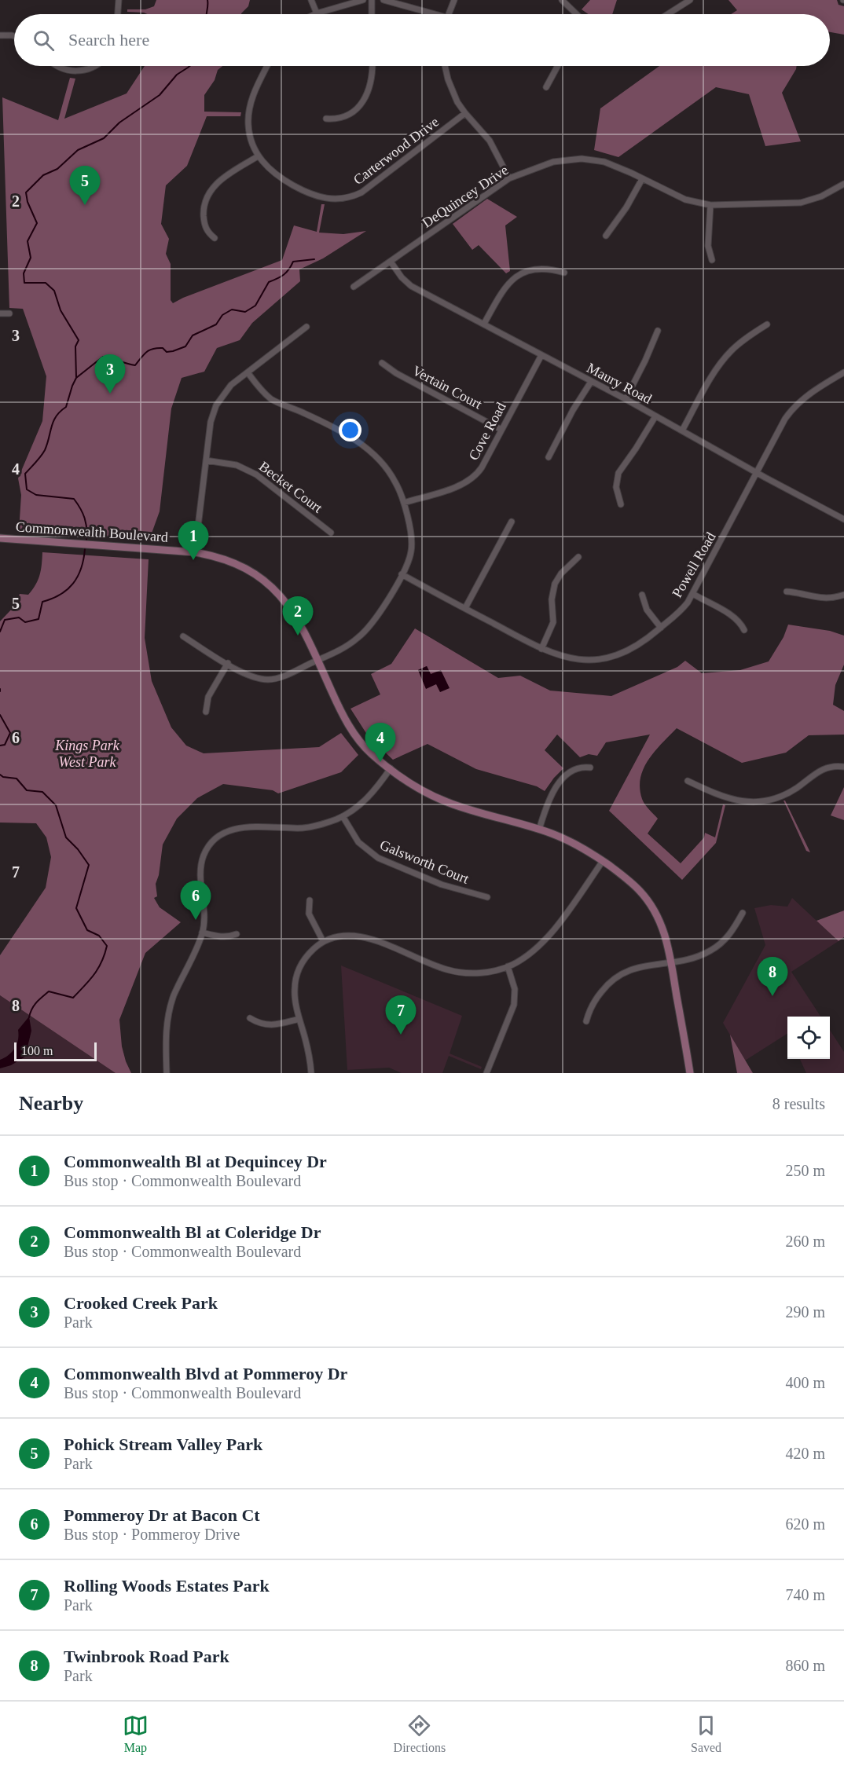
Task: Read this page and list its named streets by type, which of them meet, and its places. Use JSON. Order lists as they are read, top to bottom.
{
  "streets": {
    "street": [
      "Carterwood Drive",
      "DeQuincey Drive",
      "Maury Road",
      "Vertain Court",
      "Cove Road",
      "Becket Court",
      "Commonwealth Boulevard",
      "Powell Road",
      "Galsworth Court"
    ]
  },
  "crossings": [
    ["DeQuincey Drive", "Maury Road"],
    ["Maury Road", "Cove Road"],
    ["Maury Road", "Powell Road"],
    ["Vertain Court", "Cove Road"]
  ],
  "parks": ["Kings Park West Park"],
  "scale_bar": "100 m",
  "page": {
    "search": "Search here",
    "pins": [
      "5",
      "3",
      "1",
      "2",
      "4",
      "6",
      "8",
      "7"
    ],
    "scale": "100 m",
    "heading": ["Nearby", "8 results"],
    "list": [
      {
        "mark": "1",
        "name": "Commonwealth Bl at Dequincey Dr",
        "note": "Bus stop · Commonwealth Boulevard",
        "value": "250 m"
      },
      {
        "mark": "2",
        "name": "Commonwealth Bl at Coleridge Dr",
        "note": "Bus stop · Commonwealth Boulevard",
        "value": "260 m"
      },
      {
        "mark": "3",
        "name": "Crooked Creek Park",
        "note": "Park",
        "value": "290 m"
      },
      {
        "mark": "4",
        "name": "Commonwealth Blvd at Pommeroy Dr",
        "note": "Bus stop · Commonwealth Boulevard",
        "value": "400 m"
      },
      {
        "mark": "5",
        "name": "Pohick Stream Valley Park",
        "note": "Park",
        "value": "420 m"
      },
      {
        "mark": "6",
        "name": "Pommeroy Dr at Bacon Ct",
        "note": "Bus stop · Pommeroy Drive",
        "value": "620 m"
      },
      {
        "mark": "7",
        "name": "Rolling Woods Estates Park",
        "note": "Park",
        "value": "740 m"
      },
      {
        "mark": "8",
        "name": "Twinbrook Road Park",
        "note": "Park",
        "value": "860 m"
      }
    ],
    "nav": ["Map", "Directions", "Saved"]
  },
  "grid": {
    "rows": [
      "2",
      "3",
      "4",
      "5",
      "6",
      "7",
      "8"
    ]
  }
}
